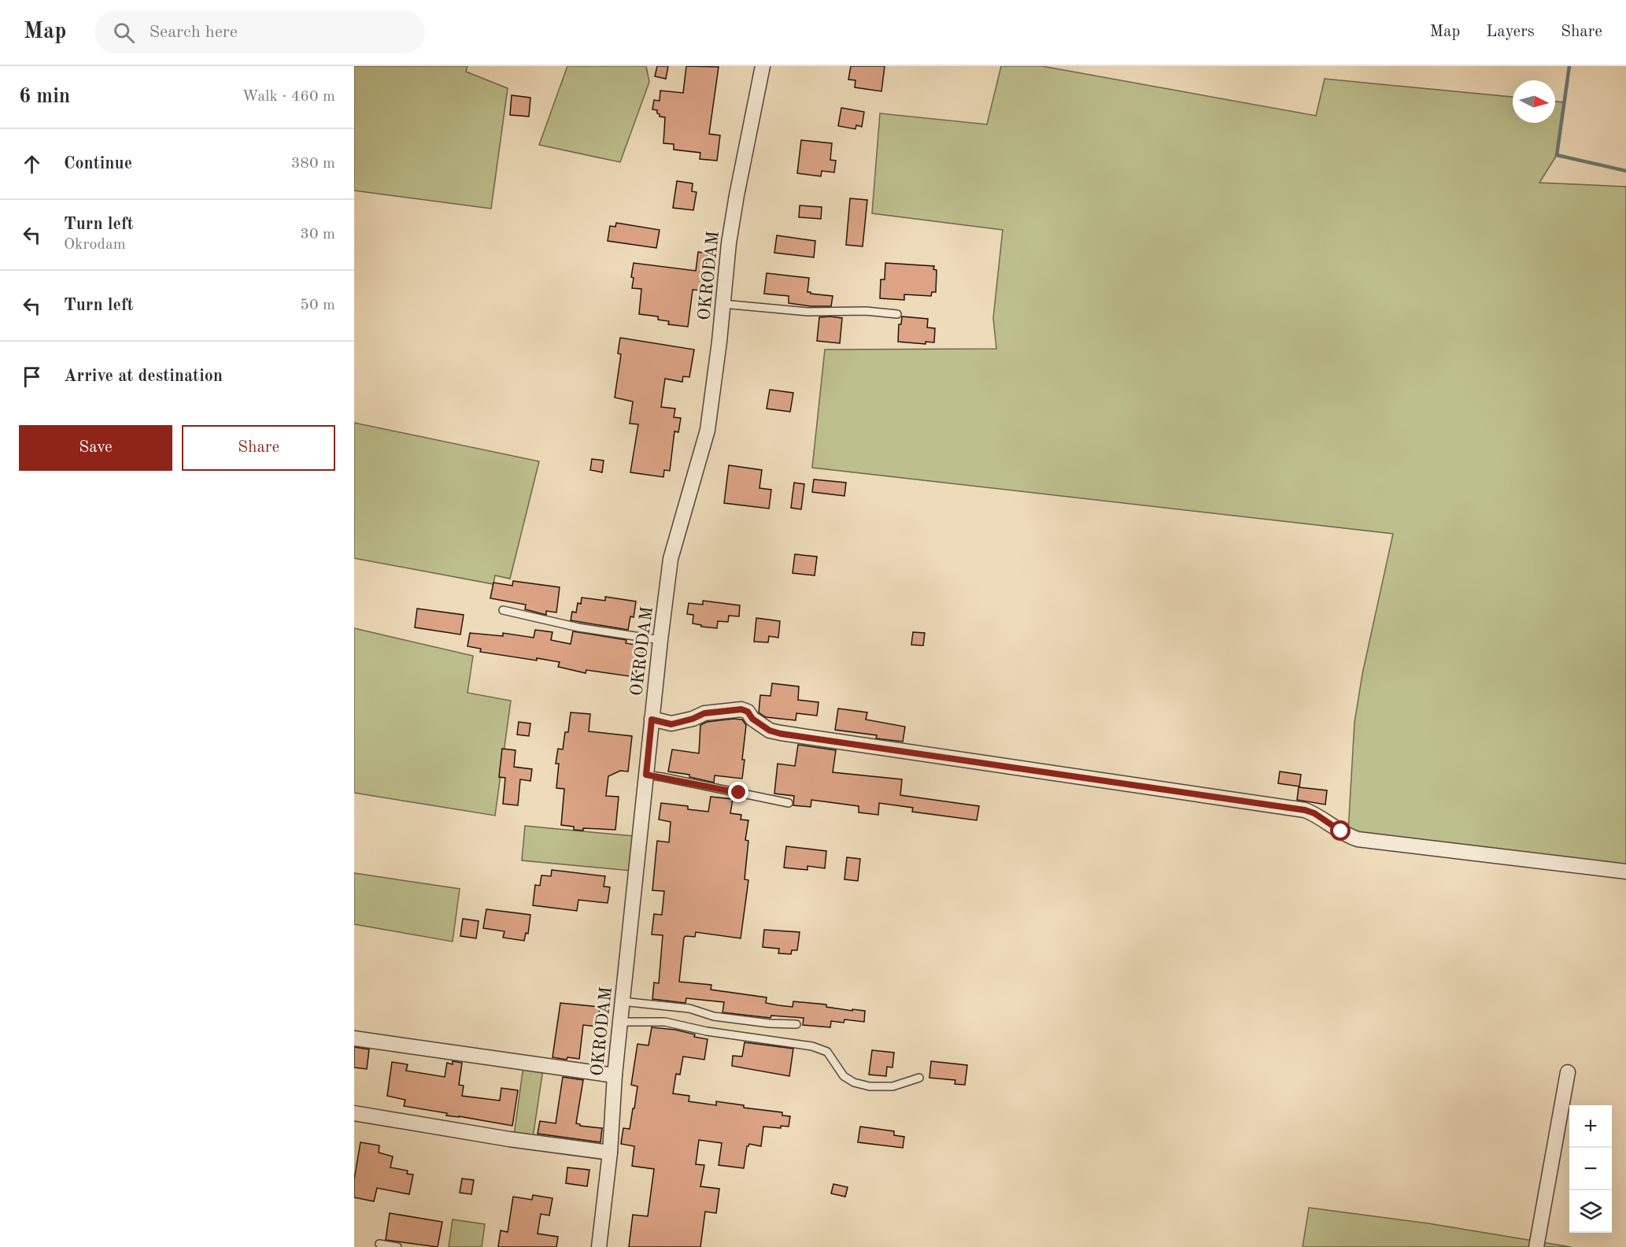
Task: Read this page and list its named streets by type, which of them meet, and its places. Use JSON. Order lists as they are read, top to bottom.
{
  "streets": {
    "street": ["OKRODAM"]
  },
  "north": "right",
  "page": {
    "header": "Map",
    "search": "Search here",
    "nav": ["Map", "Layers", "Share"],
    "heading": ["6 min", "Walk · 460 m"],
    "list": [
      ["Continue", "380 m"],
      ["Turn left", "Okrodam", "30 m"],
      ["Turn left", "50 m"],
      "Arrive at destination"
    ],
    "buttons": ["Save", "Share"],
    "map_buttons": ["+", "−"]
  }
}
